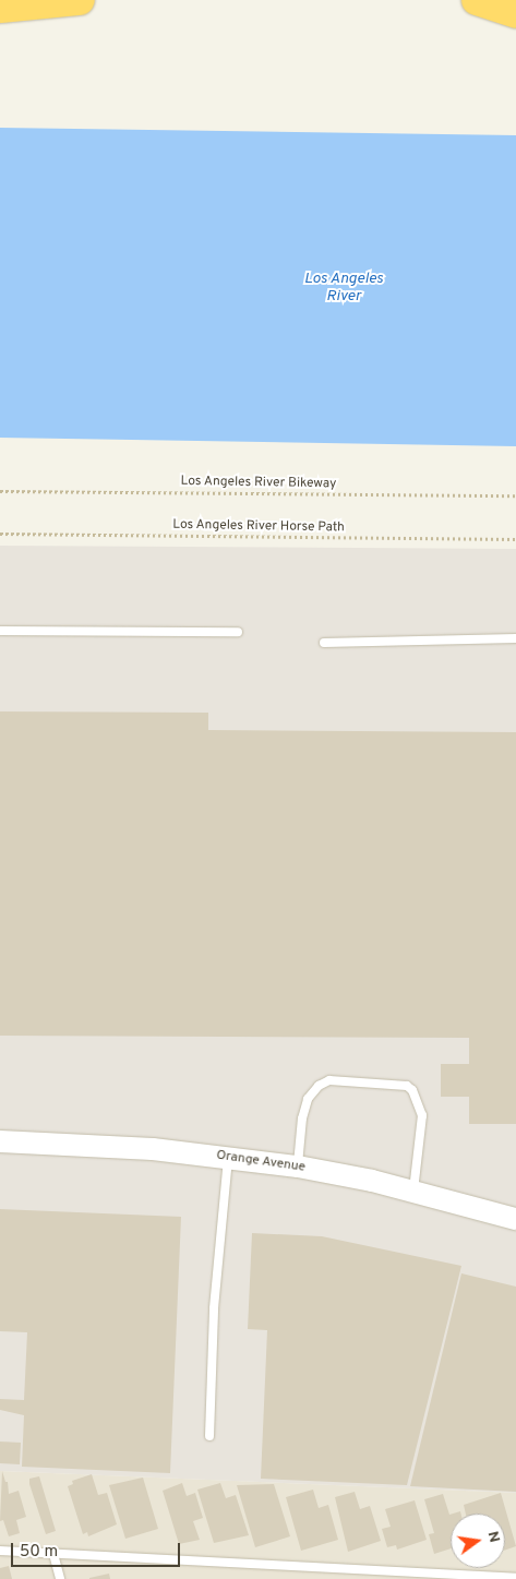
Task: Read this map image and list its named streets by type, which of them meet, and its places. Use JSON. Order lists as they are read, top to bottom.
{
  "streets": {
    "street": ["Orange Avenue"],
    "path": ["Los Angeles River Bikeway", "Los Angeles River Horse Path"]
  },
  "water": ["Los Angeles River"],
  "scale_bar": "50 m",
  "north": "right"
}
